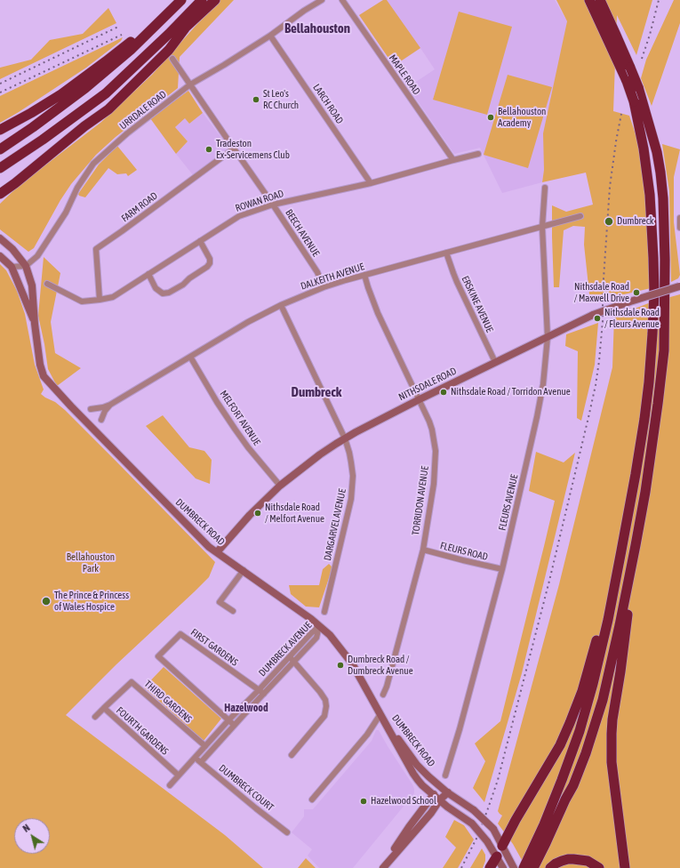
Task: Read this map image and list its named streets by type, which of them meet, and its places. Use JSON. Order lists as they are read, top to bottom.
{
  "streets": {
    "main road": ["NITHSDALE ROAD", "DUMBRECK ROAD"],
    "street": [
      "MAPLE ROAD",
      "LARCH ROAD",
      "URRDALE ROAD",
      "ROWAN ROAD",
      "FARM ROAD",
      "BEECH AVENUE",
      "DALKEITH AVENUE",
      "ERSKINE AVENUE",
      "MELFORT AVENUE",
      "TORRIDON AVENUE",
      "FLEURS AVENUE",
      "DARGARVEL AVENUE",
      "FLEURS ROAD",
      "FIRST GARDENS",
      "DUMBRECK AVENUE",
      "THIRD GARDENS",
      "FOURTH GARDENS",
      "DUMBRECK COURT"
    ]
  },
  "crossings": [
    ["MAPLE ROAD", "ROWAN ROAD"],
    ["LARCH ROAD", "URRDALE ROAD"],
    ["LARCH ROAD", "ROWAN ROAD"],
    ["URRDALE ROAD", "BEECH AVENUE"],
    ["URRDALE ROAD", "DUMBRECK ROAD"],
    ["ROWAN ROAD", "FARM ROAD"],
    ["ROWAN ROAD", "BEECH AVENUE"],
    ["FARM ROAD", "BEECH AVENUE"],
    ["BEECH AVENUE", "DALKEITH AVENUE"],
    ["DALKEITH AVENUE", "ERSKINE AVENUE"],
    ["DALKEITH AVENUE", "MELFORT AVENUE"],
    ["DALKEITH AVENUE", "TORRIDON AVENUE"],
    ["DALKEITH AVENUE", "FLEURS AVENUE"],
    ["DALKEITH AVENUE", "DARGARVEL AVENUE"],
    ["ERSKINE AVENUE", "NITHSDALE ROAD"],
    ["NITHSDALE ROAD", "MELFORT AVENUE"],
    ["NITHSDALE ROAD", "TORRIDON AVENUE"],
    ["NITHSDALE ROAD", "FLEURS AVENUE"],
    ["NITHSDALE ROAD", "DUMBRECK ROAD"],
    ["NITHSDALE ROAD", "DARGARVEL AVENUE"],
    ["TORRIDON AVENUE", "FLEURS ROAD"],
    ["FLEURS AVENUE", "FLEURS ROAD"],
    ["DUMBRECK ROAD", "DUMBRECK AVENUE"],
    ["FIRST GARDENS", "DUMBRECK AVENUE"],
    ["DUMBRECK AVENUE", "THIRD GARDENS"],
    ["DUMBRECK AVENUE", "FOURTH GARDENS"],
    ["DUMBRECK AVENUE", "DUMBRECK COURT"],
    ["THIRD GARDENS", "FOURTH GARDENS"]
  ],
  "districts": ["Bellahouston", "Dumbreck", "Hazelwood"],
  "parks": ["Bellahouston Park"],
  "places": [
    "St Leo's RC Church",
    "Bellahouston Academy",
    "Tradeston Ex-Servicemens Club",
    "Dumbreck",
    "Nithsdale Road / Maxwell Drive",
    "Nithsdale Road / Fleurs Avenue",
    "Nithsdale Road / Torridon Avenue",
    "Nithsdale Road / Melfort Avenue",
    "The Prince & Princess of Wales Hospice",
    "Dumbreck Road / Dumbreck Avenue",
    "Hazelwood School"
  ],
  "north": "top left"
}
